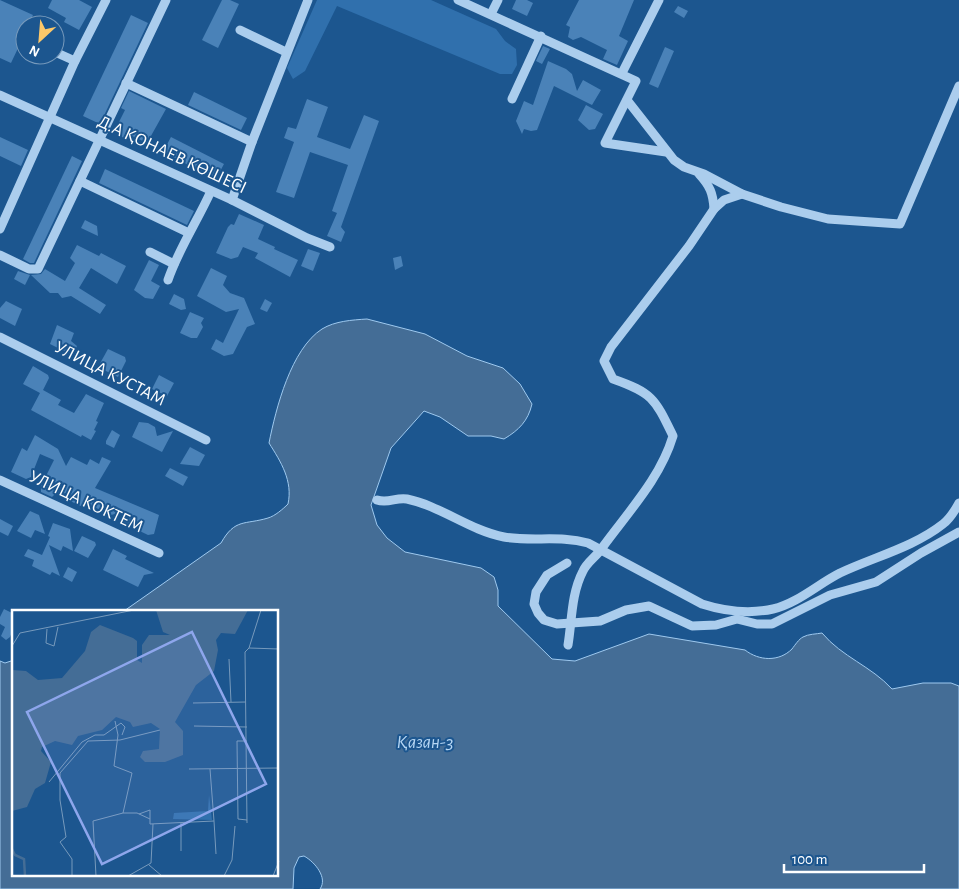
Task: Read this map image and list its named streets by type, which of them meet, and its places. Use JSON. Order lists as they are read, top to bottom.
{
  "streets": {
    "street": ["Д.А ҚОНАЕВ КӨШЕСІ", "УЛИЦА КУСТАМ", "УЛИЦА КОКТЕМ"]
  },
  "water": ["Қазан-3"],
  "scale_bar": "100 m",
  "north": "bottom left"
}
